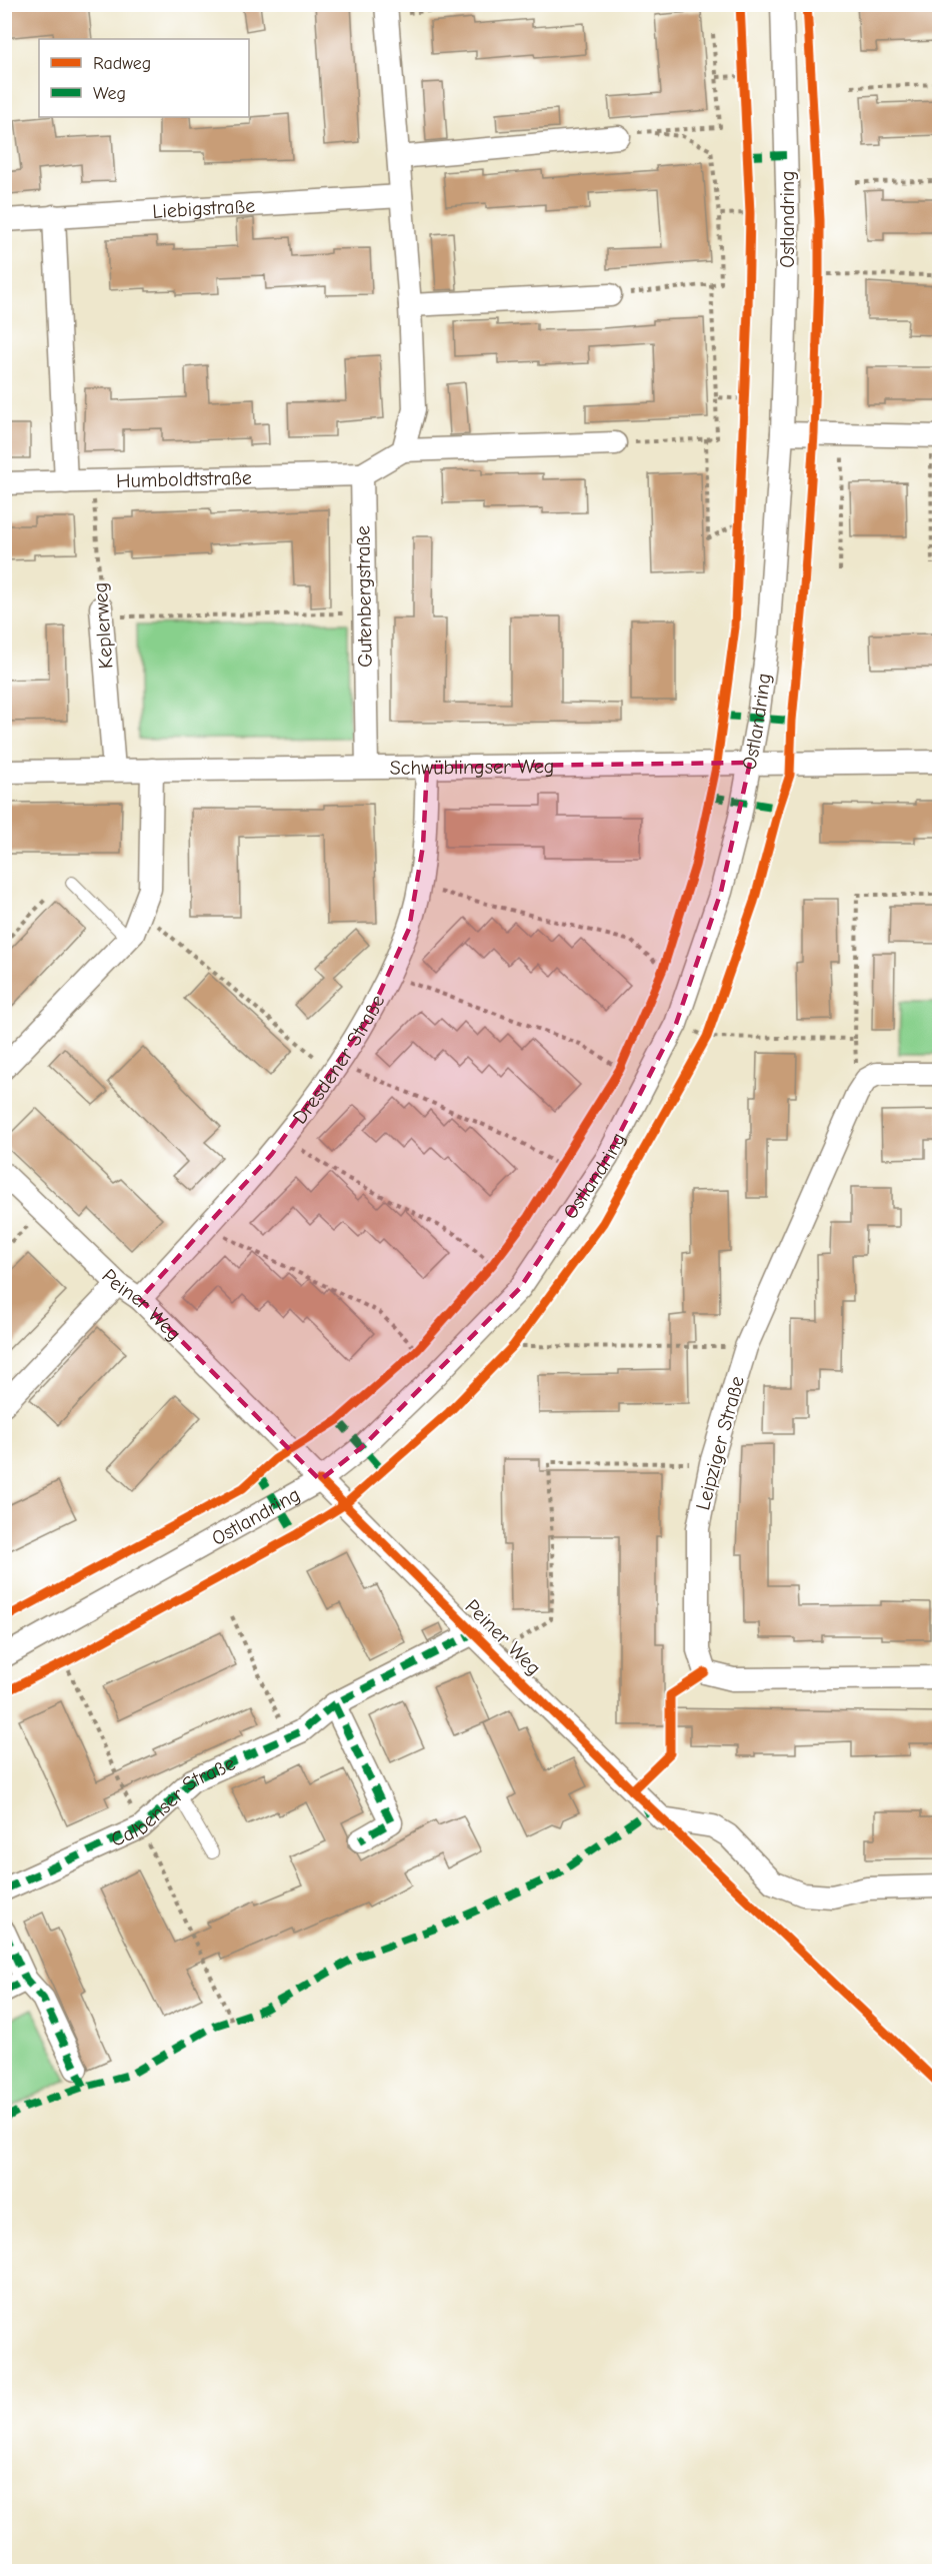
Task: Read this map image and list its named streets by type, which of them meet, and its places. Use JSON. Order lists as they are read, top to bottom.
{
  "streets": {
    "street": [
      "Liebigstraße",
      "Ostlandring",
      "Humboldtstraße",
      "Gutenbergstraße",
      "Keplerweg",
      "Schwüblingser Weg",
      "Dresdener Straße",
      "Peiner Weg",
      "Leipziger Straße",
      "Calbenser Straße"
    ]
  },
  "crossings": [
    ["Ostlandring", "Schwüblingser Weg"],
    ["Ostlandring", "Peiner Weg"],
    ["Humboldtstraße", "Gutenbergstraße"],
    ["Humboldtstraße", "Keplerweg"],
    ["Gutenbergstraße", "Schwüblingser Weg"],
    ["Keplerweg", "Schwüblingser Weg"],
    ["Schwüblingser Weg", "Dresdener Straße"],
    ["Dresdener Straße", "Peiner Weg"],
    ["Peiner Weg", "Calbenser Straße"]
  ],
  "legend": ["Radweg", "Weg"]
}
